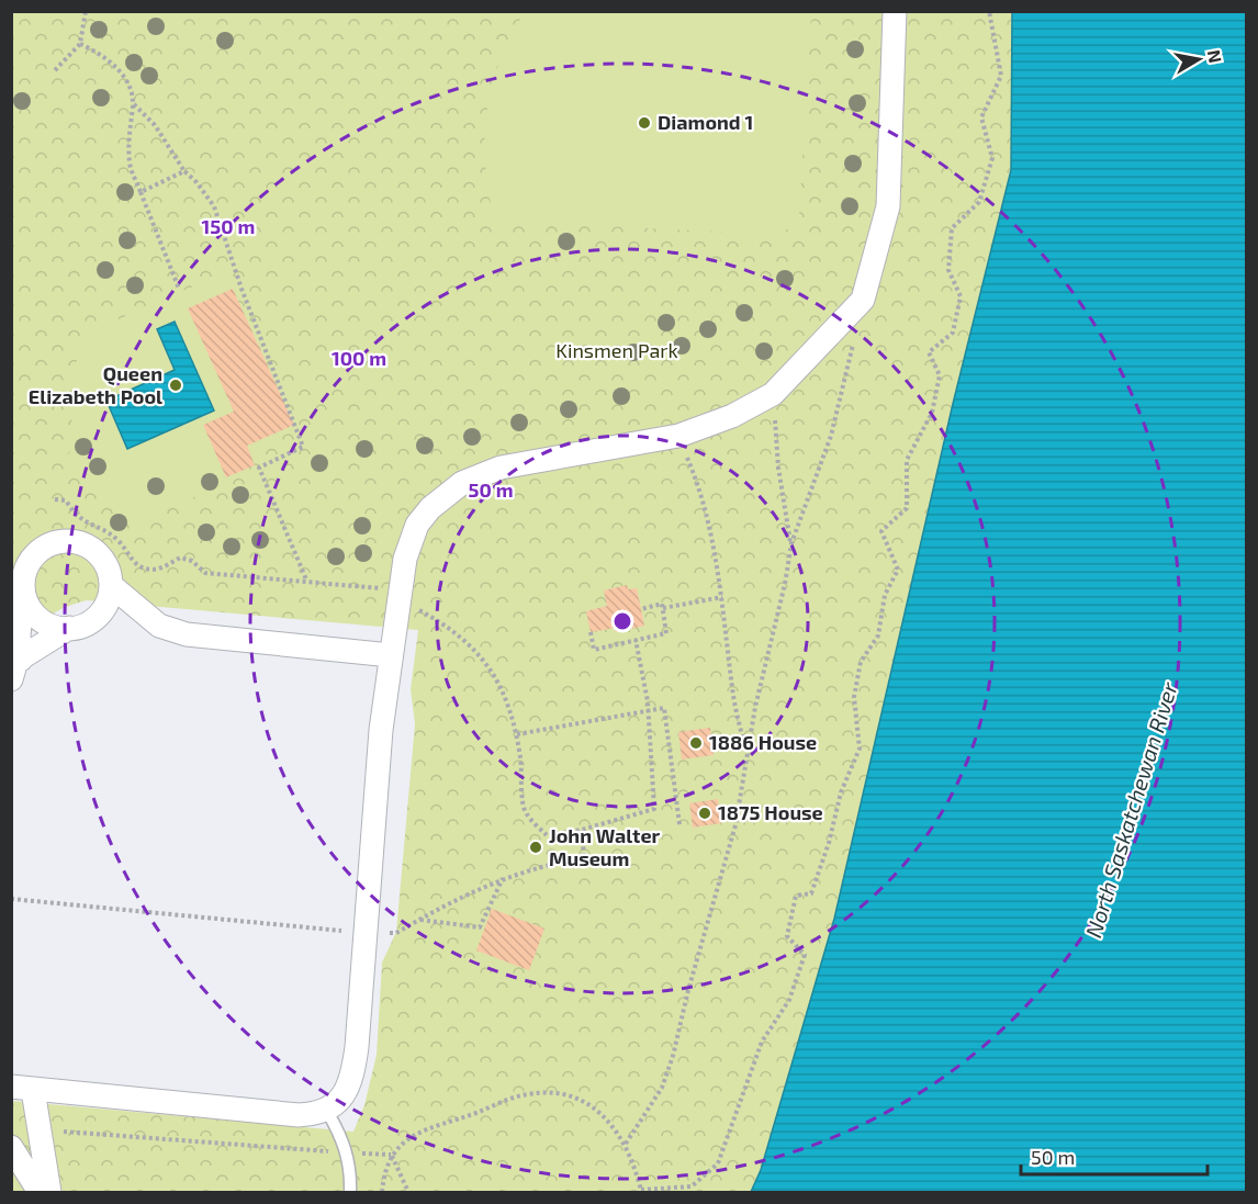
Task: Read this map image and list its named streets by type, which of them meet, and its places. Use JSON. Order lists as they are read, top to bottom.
{
  "water": ["North Saskatchewan River"],
  "parks": ["Kinsmen Park"],
  "places": [
    "Diamond 1",
    "Queen Elizabeth Pool",
    "1886 House",
    "1875 House",
    "John Walter Museum"
  ],
  "scale_bar": "50 m",
  "north": "right",
  "rings": ["150 m", "100 m", "50 m"]
}
